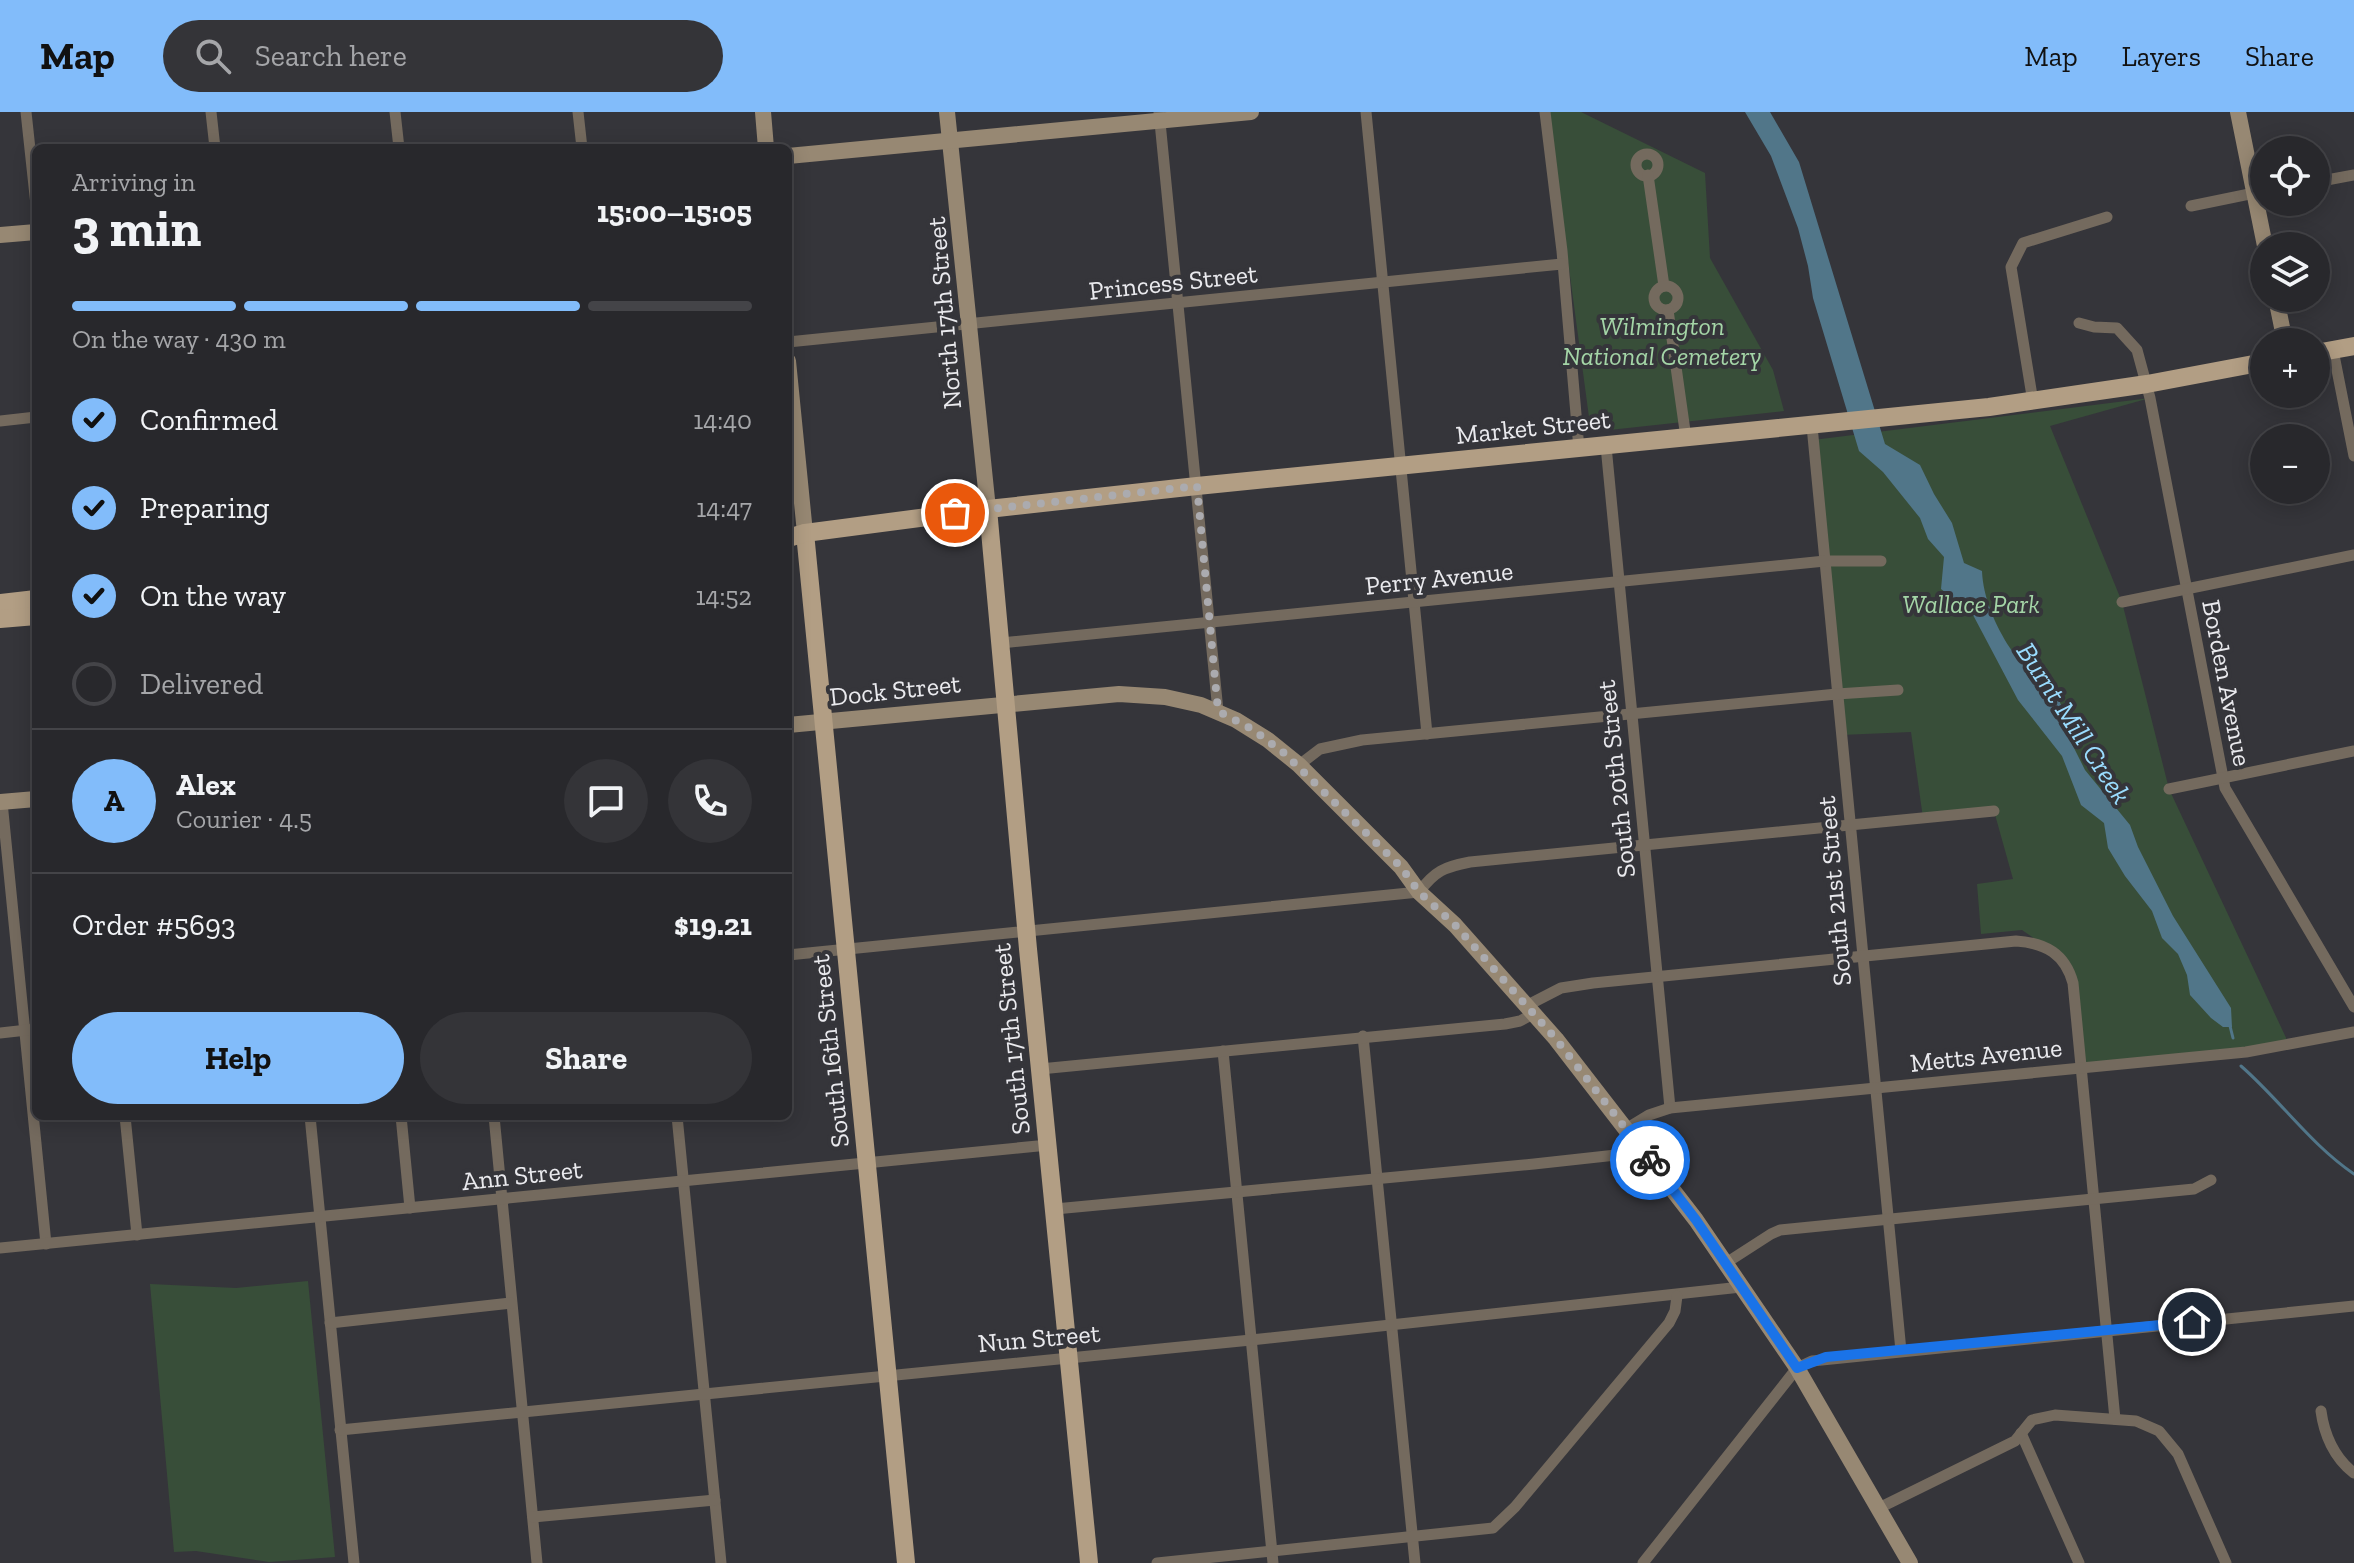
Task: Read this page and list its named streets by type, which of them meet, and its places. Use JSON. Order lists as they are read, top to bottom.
{
  "streets": {
    "main road": ["Market Street", "South 17th Street", "South 16th Street"],
    "street": [
      "Princess Street",
      "North 17th Street",
      "Perry Avenue",
      "Borden Avenue",
      "Dock Street",
      "South 20th Street",
      "South 21st Street",
      "Metts Avenue",
      "Ann Street",
      "Nun Street"
    ]
  },
  "crossings": [
    ["Princess Street", "North 17th Street"],
    ["North 17th Street", "Market Street"],
    ["North 17th Street", "South 17th Street"],
    ["Market Street", "Borden Avenue"],
    ["Market Street", "South 20th Street"],
    ["Market Street", "South 21st Street"],
    ["Market Street", "South 17th Street"],
    ["Market Street", "South 16th Street"],
    ["Perry Avenue", "South 20th Street"],
    ["Perry Avenue", "South 21st Street"],
    ["Perry Avenue", "South 17th Street"],
    ["Dock Street", "South 17th Street"],
    ["Dock Street", "South 16th Street"],
    ["Dock Street", "Metts Avenue"],
    ["Dock Street", "Nun Street"],
    ["South 20th Street", "Metts Avenue"],
    ["South 21st Street", "Metts Avenue"],
    ["South 17th Street", "Ann Street"],
    ["South 17th Street", "Nun Street"],
    ["South 16th Street", "Ann Street"],
    ["South 16th Street", "Nun Street"]
  ],
  "water": ["Burnt Mill Creek"],
  "parks": ["Wilmington National Cemetery", "Wallace Park"],
  "page": {
    "header": "Map",
    "search": "Search here",
    "nav": ["Map", "Layers", "Share"],
    "map_buttons": ["+", "−"],
    "heading": ["3 min", "Arriving in", "15:00–15:05"],
    "panel": [
      "Alex",
      "Courier · 4.5",
      "Order #5693",
      "$19.21"
    ],
    "bar": "On the way · 430 m",
    "list": [
      ["Confirmed", "14:40"],
      ["Preparing", "14:47"],
      ["On the way", "14:52"],
      "Delivered"
    ],
    "round": "A",
    "buttons": ["Help", "Share"]
  }
}
